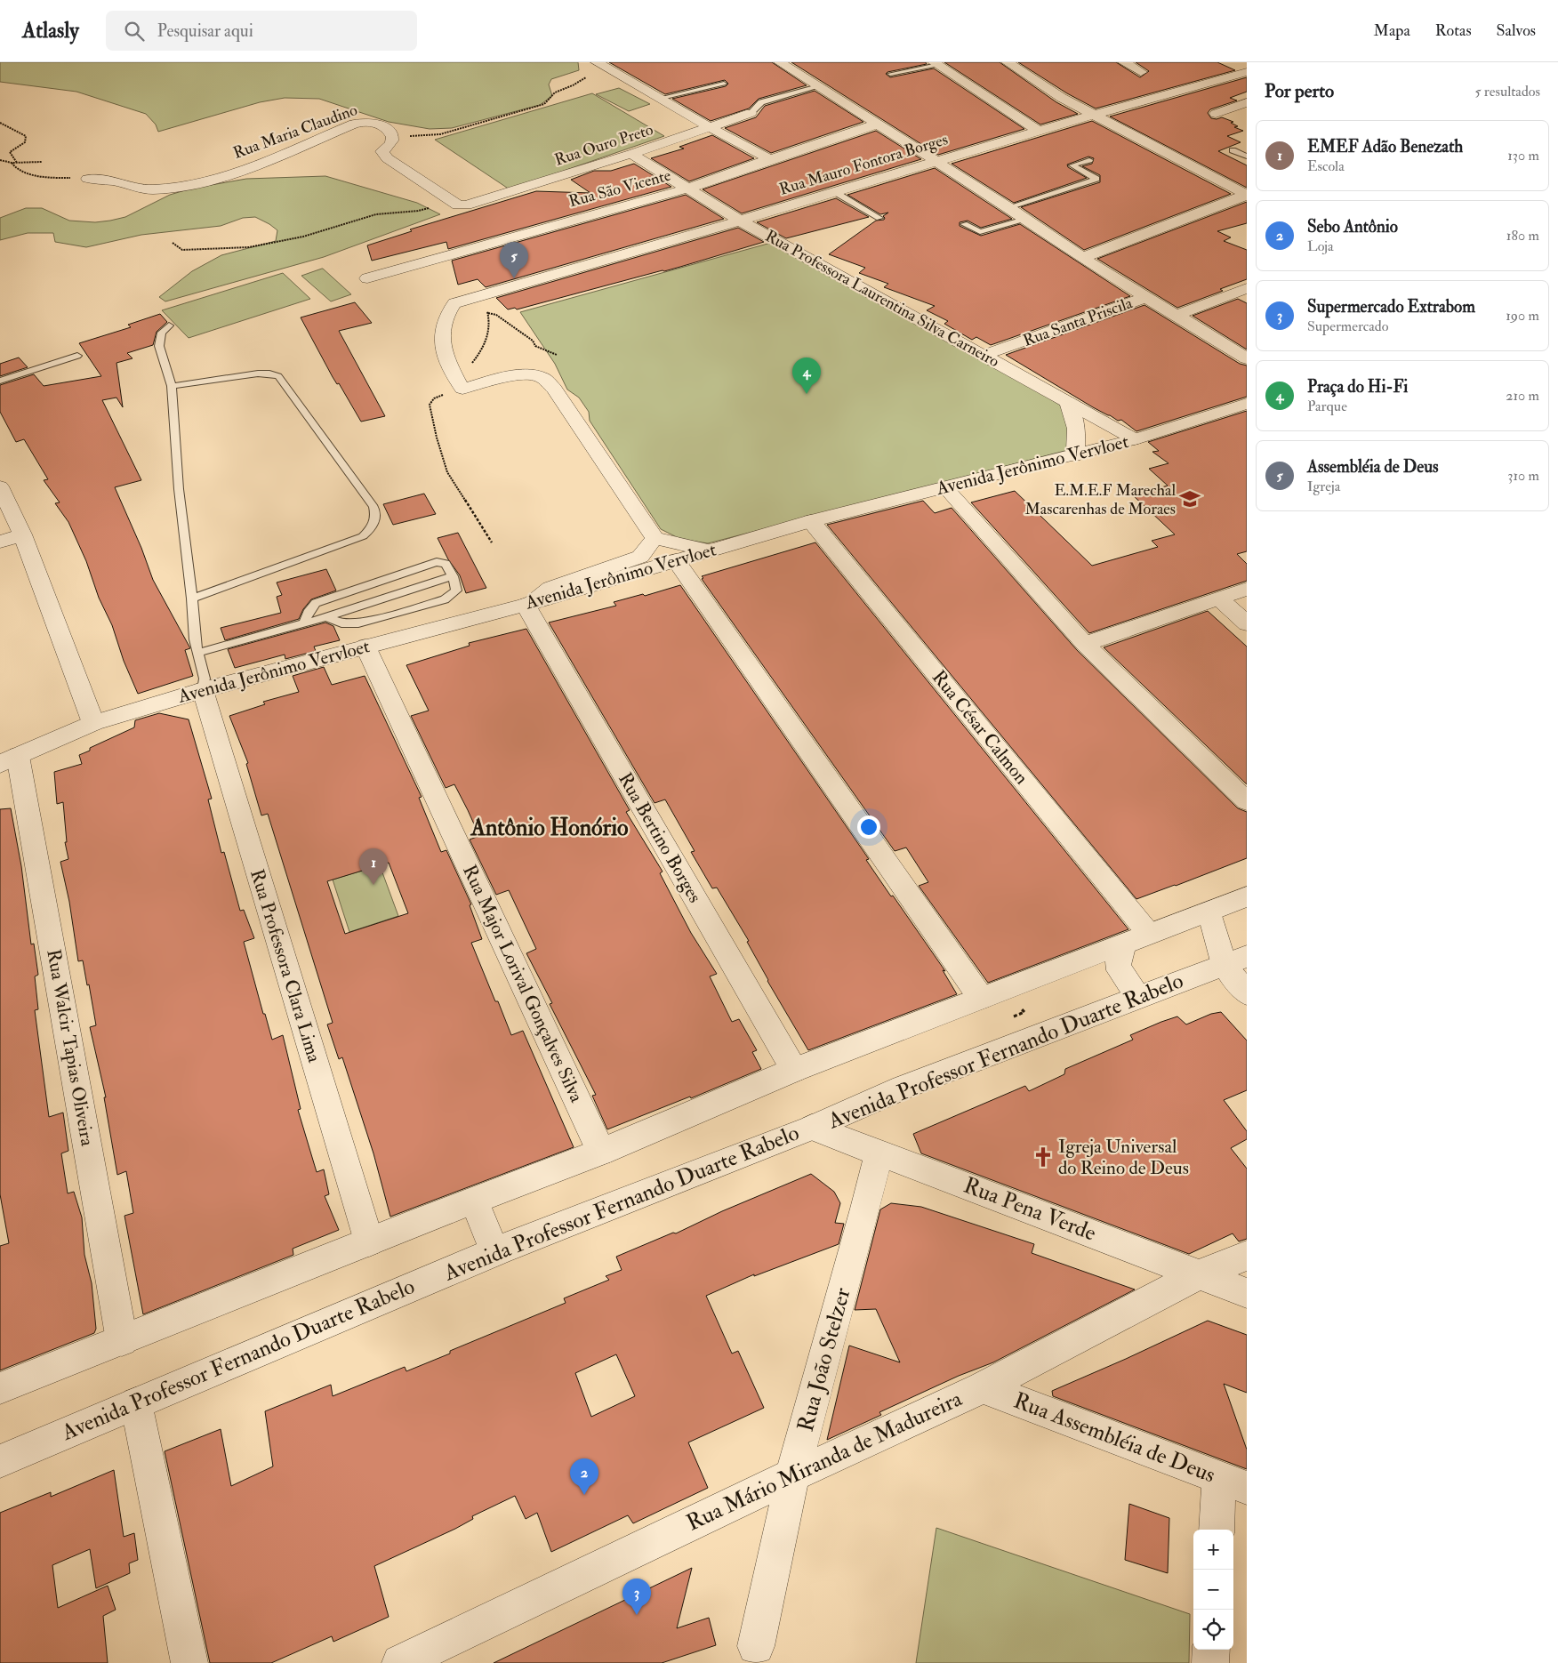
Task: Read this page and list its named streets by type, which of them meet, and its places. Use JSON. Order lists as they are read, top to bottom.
{
  "streets": {
    "street": [
      "Rua Maria Claudino",
      "Rua Ouro Preto",
      "Rua Mauro Fontora Borges",
      "Rua São Vicente",
      "Rua Professora Laurentina Silva Carneiro",
      "Rua Santa Priscila",
      "Avenida Jerônimo Vervloet",
      "Rua César Calmon",
      "Rua Bertino Borges",
      "Rua Professora Clara Lima",
      "Rua Major Lorival Gonçalves Silva",
      "Rua Walcir Tapias Oliveira",
      "Avenida Professor Fernando Duarte Rabelo",
      "Rua Pena Verde",
      "Rua João Stelzer",
      "Rua Assembléia de Deus",
      "Rua Mário Miranda de Madureira"
    ]
  },
  "crossings": [
    ["Rua Maria Claudino", "Rua Ouro Preto"],
    ["Rua Ouro Preto", "Rua Professora Laurentina Silva Carneiro"],
    ["Rua Mauro Fontora Borges", "Rua Professora Laurentina Silva Carneiro"],
    ["Rua São Vicente", "Rua Professora Laurentina Silva Carneiro"],
    ["Rua Professora Laurentina Silva Carneiro", "Rua Santa Priscila"],
    ["Rua Professora Laurentina Silva Carneiro", "Avenida Jerônimo Vervloet"],
    ["Avenida Jerônimo Vervloet", "Rua César Calmon"],
    ["Avenida Jerônimo Vervloet", "Rua Bertino Borges"],
    ["Avenida Jerônimo Vervloet", "Rua Professora Clara Lima"],
    ["Avenida Jerônimo Vervloet", "Rua Major Lorival Gonçalves Silva"],
    ["Avenida Jerônimo Vervloet", "Rua Walcir Tapias Oliveira"],
    ["Avenida Professor Fernando Duarte Rabelo", "Rua Pena Verde"],
    ["Rua Pena Verde", "Rua João Stelzer"],
    ["Rua Pena Verde", "Rua Mário Miranda de Madureira"],
    ["Rua João Stelzer", "Rua Mário Miranda de Madureira"],
    ["Rua Assembléia de Deus", "Rua Mário Miranda de Madureira"]
  ],
  "districts": ["Antônio Honório"],
  "places": {
    "school or university": ["E.M.E.F Marechal Mascarenhas de Moraes"],
    "church": ["Igreja Universal do Reino de Deus"]
  },
  "page": {
    "header": "Atlasly",
    "search": "Pesquisar aqui",
    "nav": ["Mapa", "Rotas", "Salvos"],
    "heading": ["Por perto", "5 resultados"],
    "list": [
      {
        "mark": "1",
        "name": "EMEF Adão Benezath",
        "note": "Escola",
        "value": "130 m"
      },
      {
        "mark": "2",
        "name": "Sebo Antônio",
        "note": "Loja",
        "value": "180 m"
      },
      {
        "mark": "3",
        "name": "Supermercado Extrabom",
        "note": "Supermercado",
        "value": "190 m"
      },
      {
        "mark": "4",
        "name": "Praça do Hi-Fi",
        "note": "Parque",
        "value": "210 m"
      },
      {
        "mark": "5",
        "name": "Assembléia de Deus",
        "note": "Igreja",
        "value": "310 m"
      }
    ],
    "pins": [
      "5",
      "4",
      "1",
      "2",
      "3"
    ],
    "map_buttons": ["+", "−"]
  }
}
